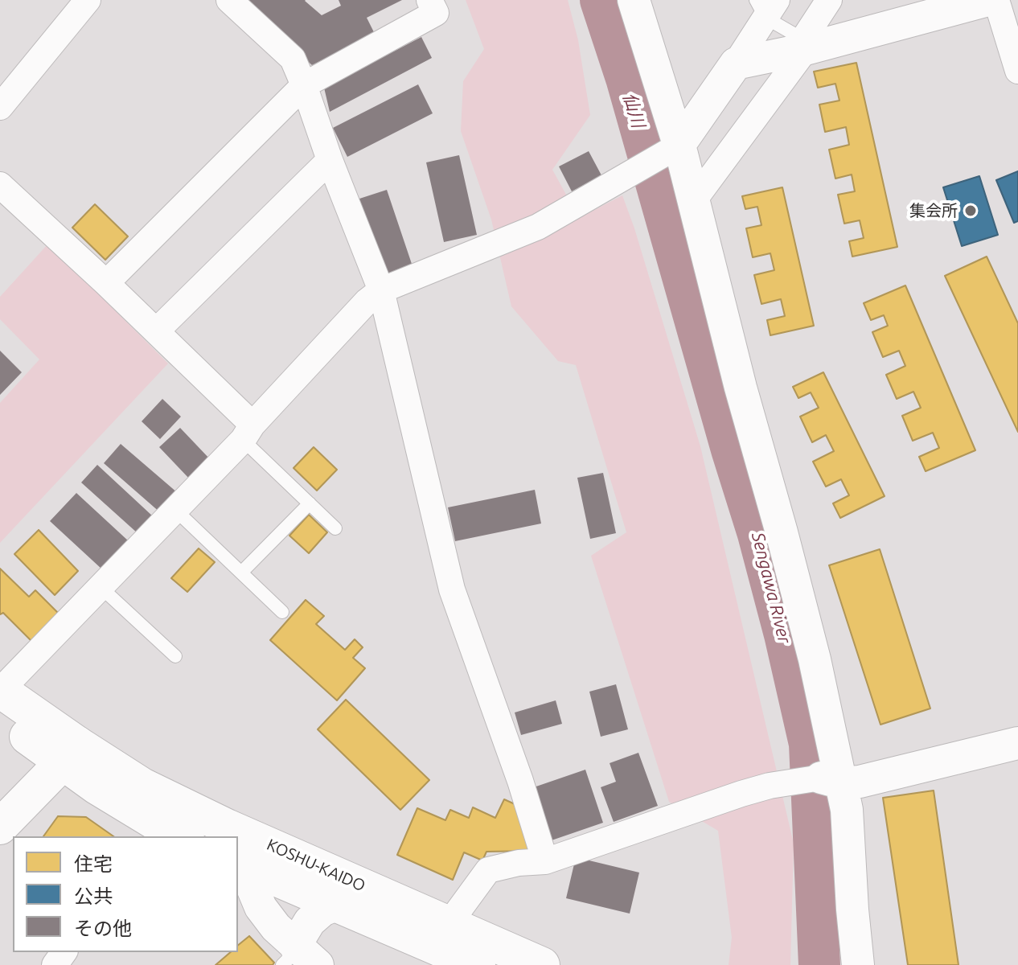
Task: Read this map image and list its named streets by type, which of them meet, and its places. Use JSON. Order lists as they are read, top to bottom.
{
  "streets": {
    "main road": ["KOSHU-KAIDO"]
  },
  "water": ["仙川", "Sengawa River"],
  "places": ["集会所"],
  "legend": ["住宅", "公共", "その他"]
}
